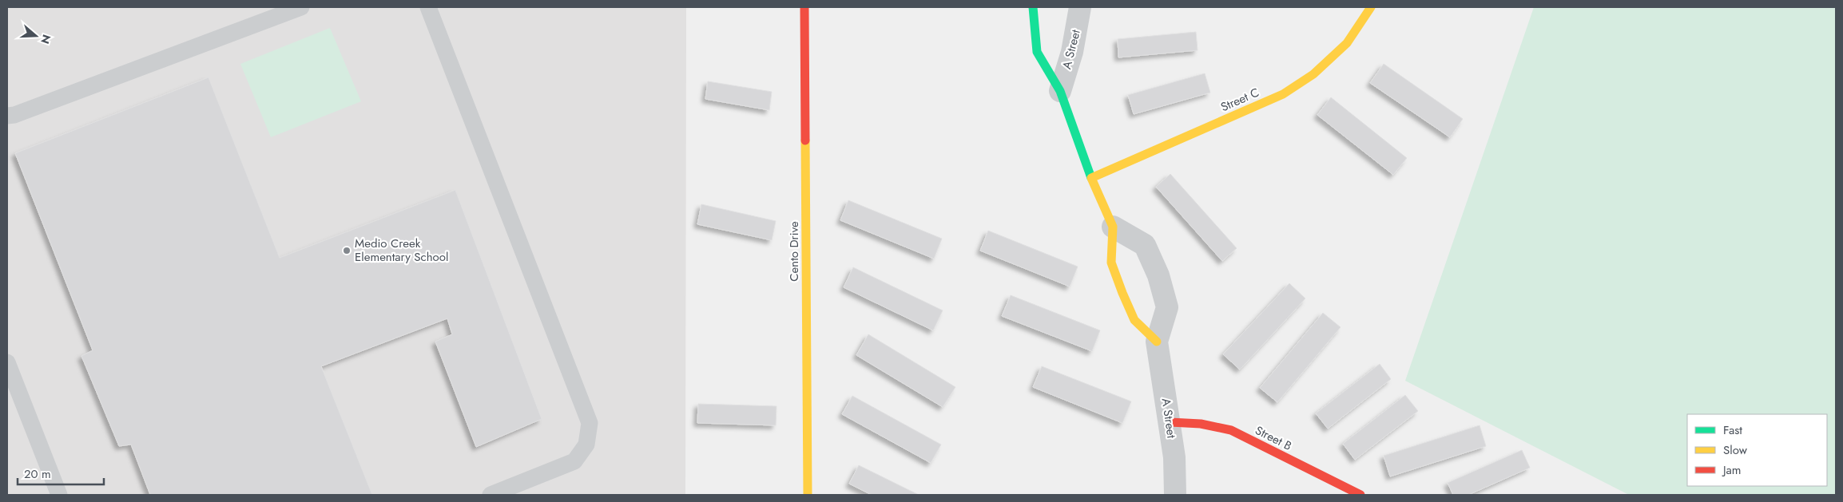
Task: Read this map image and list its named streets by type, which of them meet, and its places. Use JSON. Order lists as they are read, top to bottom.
{
  "streets": {
    "street": [
      "A Street",
      "Street C",
      "Cento Drive",
      "Street B"
    ]
  },
  "crossings": [
    ["A Street", "Street C"],
    ["A Street", "Street B"]
  ],
  "places": ["Medio Creek Elementary School"],
  "legend": ["Fast", "Slow", "Jam"],
  "scale_bar": "20 m",
  "north": "right"
}
